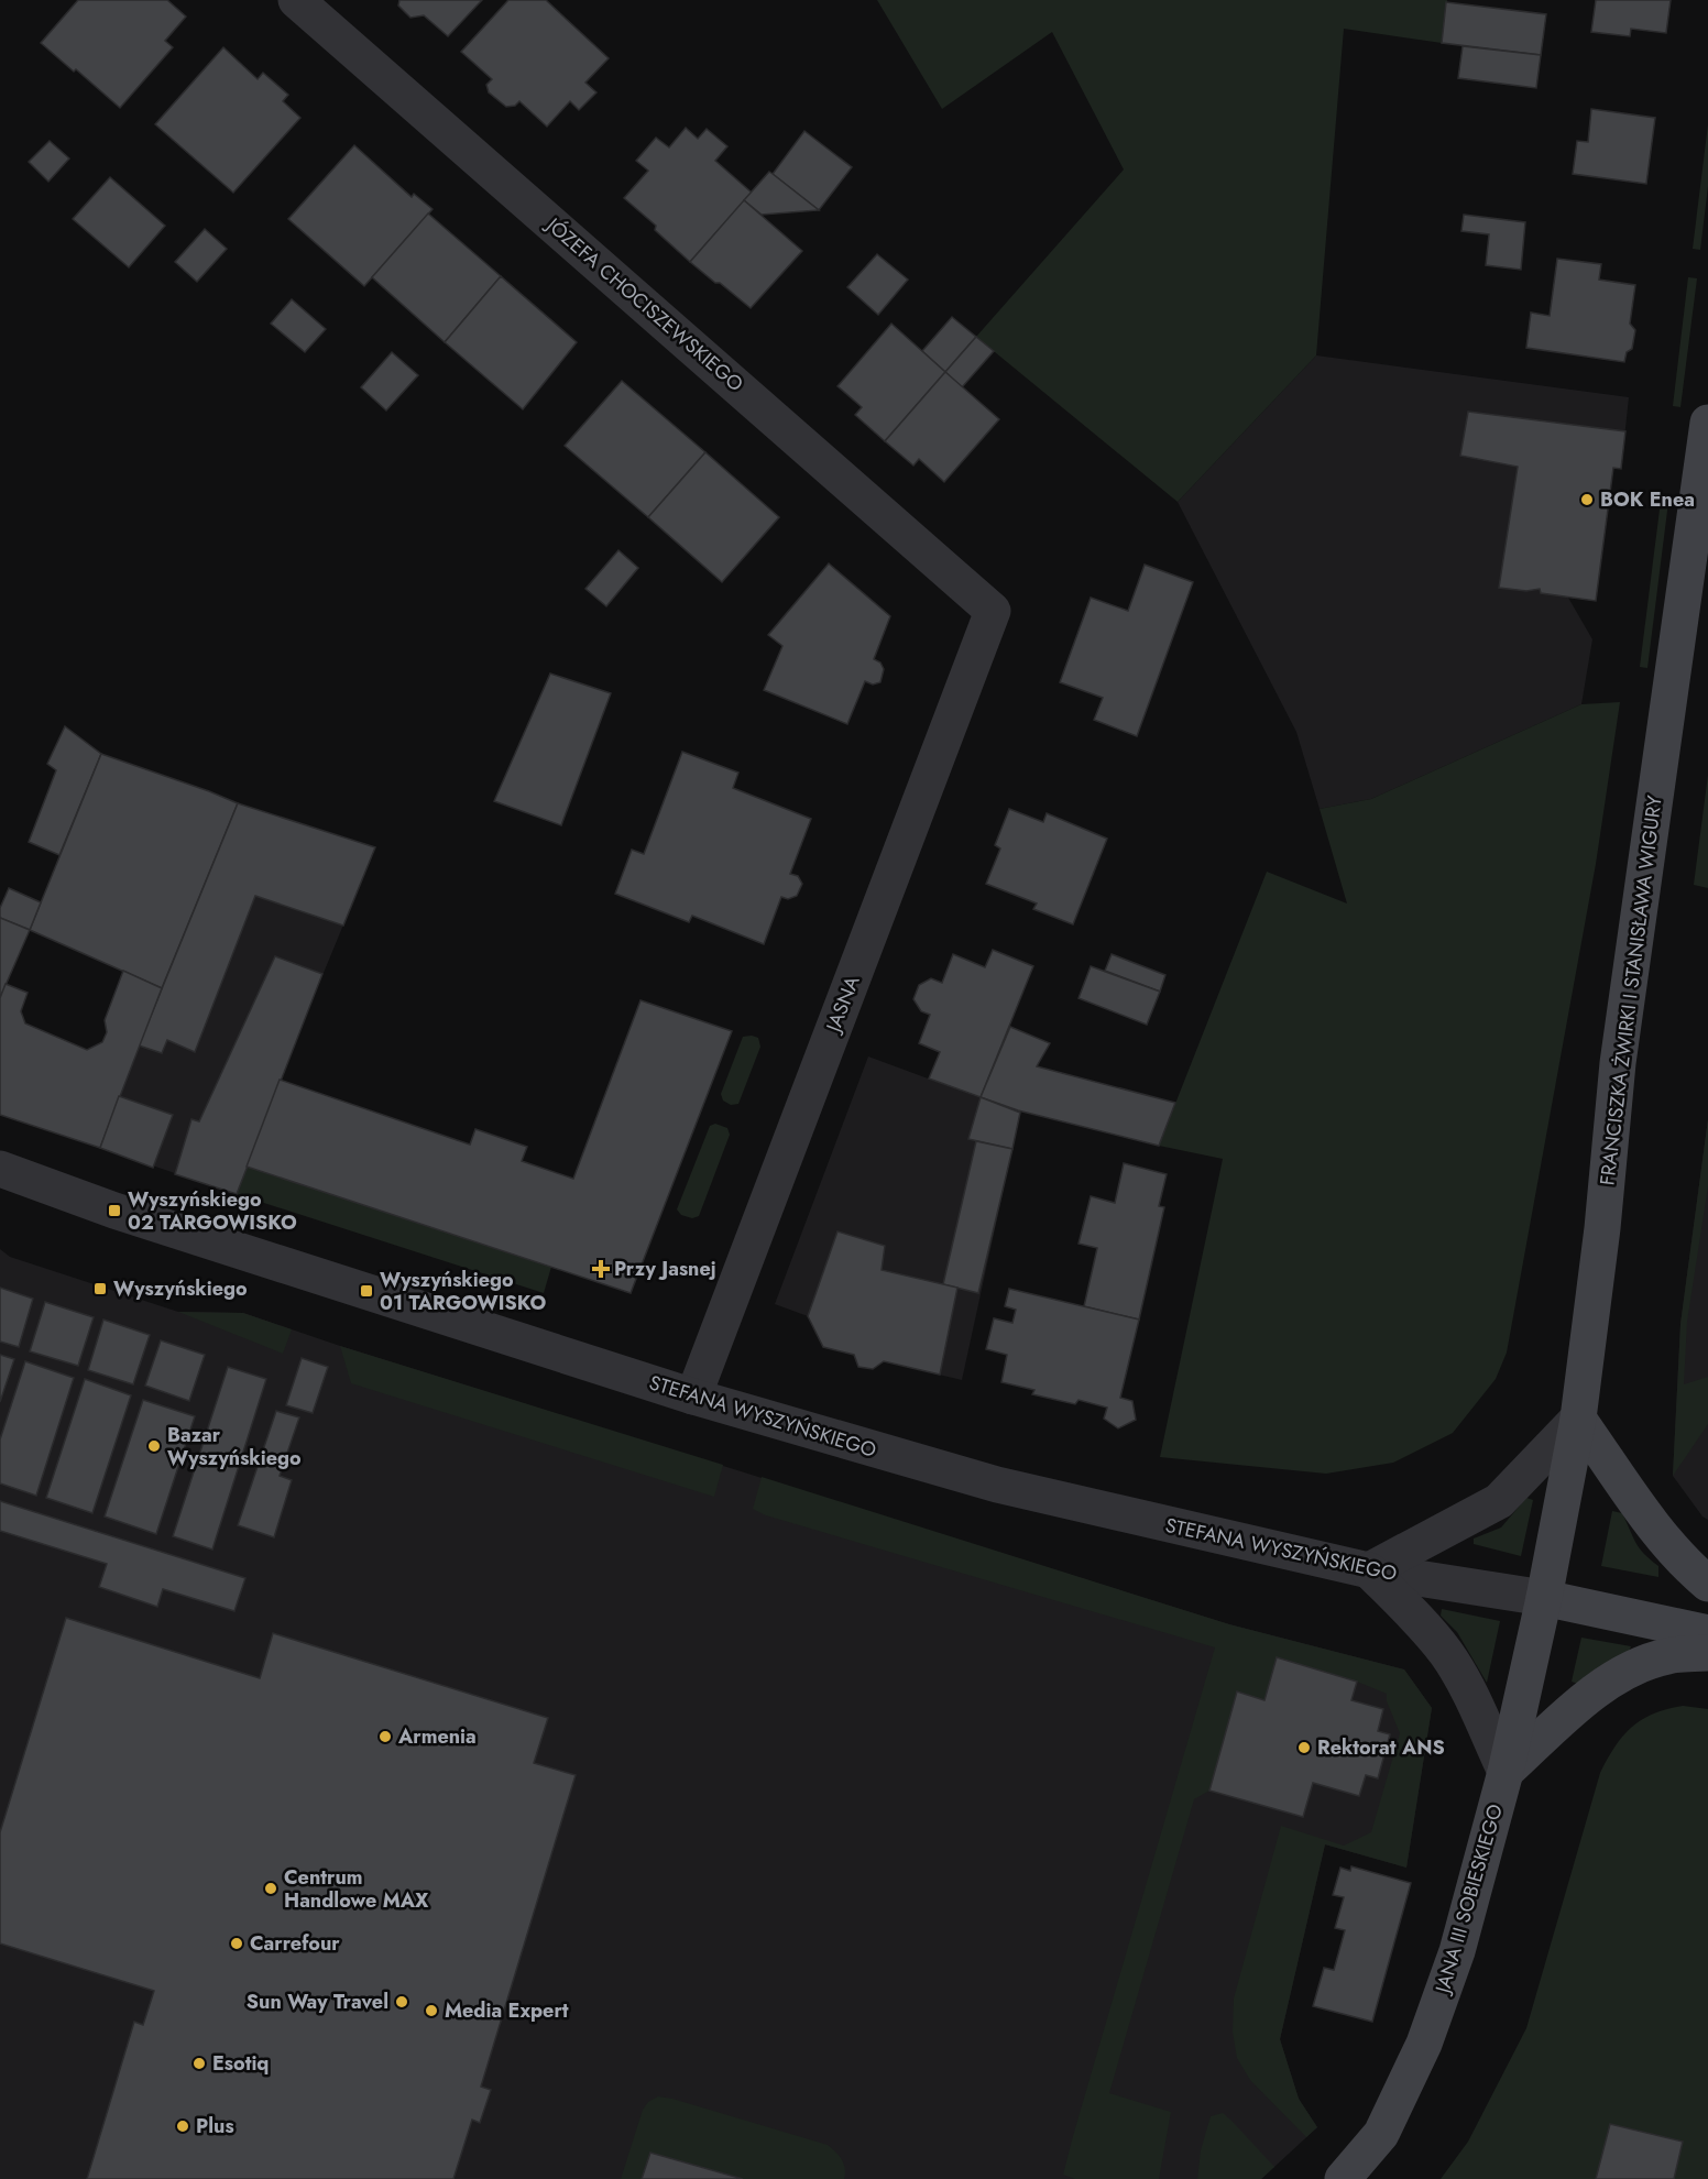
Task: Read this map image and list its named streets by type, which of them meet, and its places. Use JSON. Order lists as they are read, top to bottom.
{
  "streets": {
    "street": [
      "JÓZEFA CHOCISZEWSKIEGO",
      "FRANCISZKA ŻWIRKI I STANISŁAWA WIGURY",
      "JASNA",
      "STEFANA WYSZYŃSKIEGO",
      "JANA III SOBIESKIEGO"
    ]
  },
  "crossings": [
    ["JÓZEFA CHOCISZEWSKIEGO", "JASNA"],
    ["FRANCISZKA ŻWIRKI I STANISŁAWA WIGURY", "STEFANA WYSZYŃSKIEGO"],
    ["FRANCISZKA ŻWIRKI I STANISŁAWA WIGURY", "JANA III SOBIESKIEGO"],
    ["JASNA", "STEFANA WYSZYŃSKIEGO"],
    ["STEFANA WYSZYŃSKIEGO", "JANA III SOBIESKIEGO"]
  ],
  "places": {
    "other": [
      "BOK Enea",
      "Bazar Wyszyńskiego",
      "Armenia",
      "Rektorat ANS",
      "Centrum Handlowe MAX",
      "Carrefour",
      "Sun Way Travel",
      "Media Expert",
      "Esotiq",
      "Plus"
    ],
    "transit": ["Wyszyńskiego 02 TARGOWISKO", "Wyszyńskiego", "Wyszyńskiego 01 TARGOWISKO"],
    "health": ["Przy Jasnej"]
  }
}
